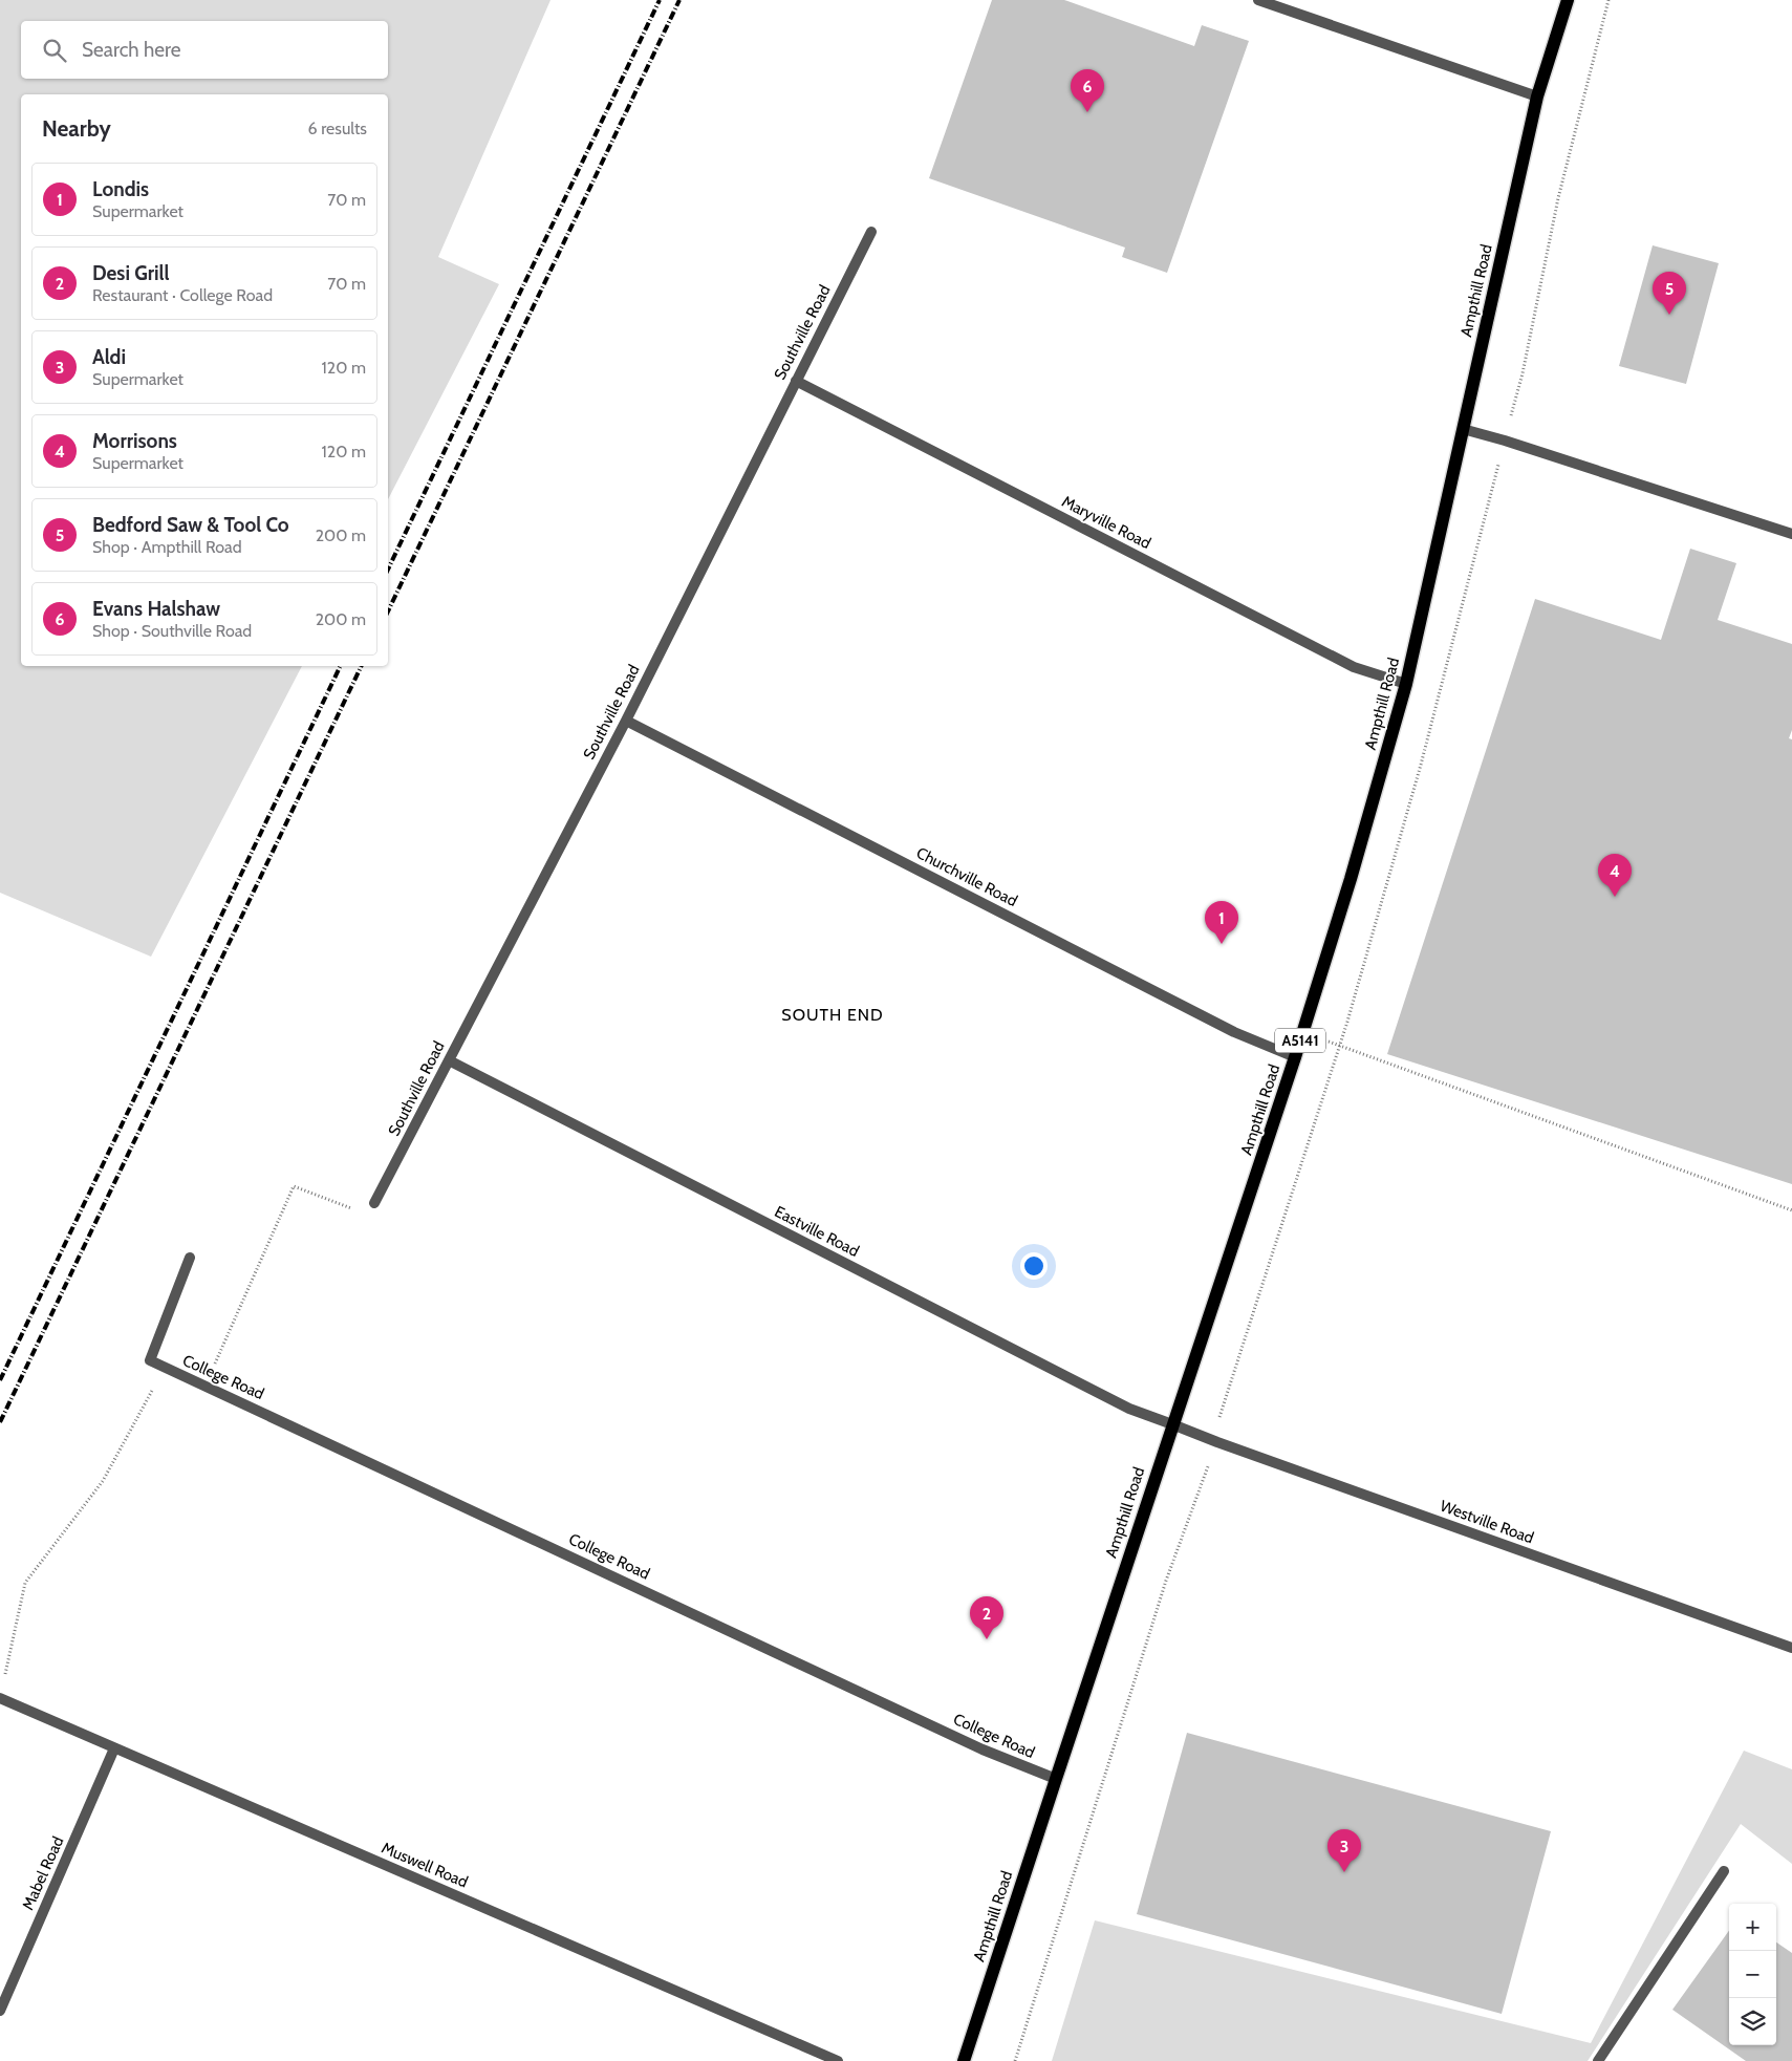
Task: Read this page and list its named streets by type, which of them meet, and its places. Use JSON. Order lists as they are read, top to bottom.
{
  "streets": {
    "main road": ["Ampthill Road", "A5141"],
    "street": [
      "Southville Road",
      "Maryville Road",
      "Churchville Road",
      "Eastville Road",
      "College Road",
      "Westville Road",
      "Muswell Road",
      "Mabel Road"
    ]
  },
  "crossings": [
    ["Ampthill Road", "Maryville Road"],
    ["Ampthill Road", "Churchville Road"],
    ["Ampthill Road", "Eastville Road"],
    ["Ampthill Road", "College Road"],
    ["Ampthill Road", "Westville Road"],
    ["Southville Road", "Maryville Road"],
    ["Southville Road", "Churchville Road"],
    ["Southville Road", "Eastville Road"],
    ["Eastville Road", "Westville Road"],
    ["Muswell Road", "Mabel Road"]
  ],
  "districts": ["SOUTH END"],
  "page": {
    "search": "Search here",
    "pins": [
      "6",
      "5",
      "4",
      "1",
      "2",
      "3"
    ],
    "heading": ["Nearby", "6 results"],
    "list": [
      {
        "mark": "1",
        "name": "Londis",
        "note": "Supermarket",
        "value": "70 m"
      },
      {
        "mark": "2",
        "name": "Desi Grill",
        "note": "Restaurant · College Road",
        "value": "70 m"
      },
      {
        "mark": "3",
        "name": "Aldi",
        "note": "Supermarket",
        "value": "120 m"
      },
      {
        "mark": "4",
        "name": "Morrisons",
        "note": "Supermarket",
        "value": "120 m"
      },
      {
        "mark": "5",
        "name": "Bedford Saw & Tool Co",
        "note": "Shop · Ampthill Road",
        "value": "200 m"
      },
      {
        "mark": "6",
        "name": "Evans Halshaw",
        "note": "Shop · Southville Road",
        "value": "200 m"
      }
    ],
    "map_buttons": ["+", "−"]
  }
}
